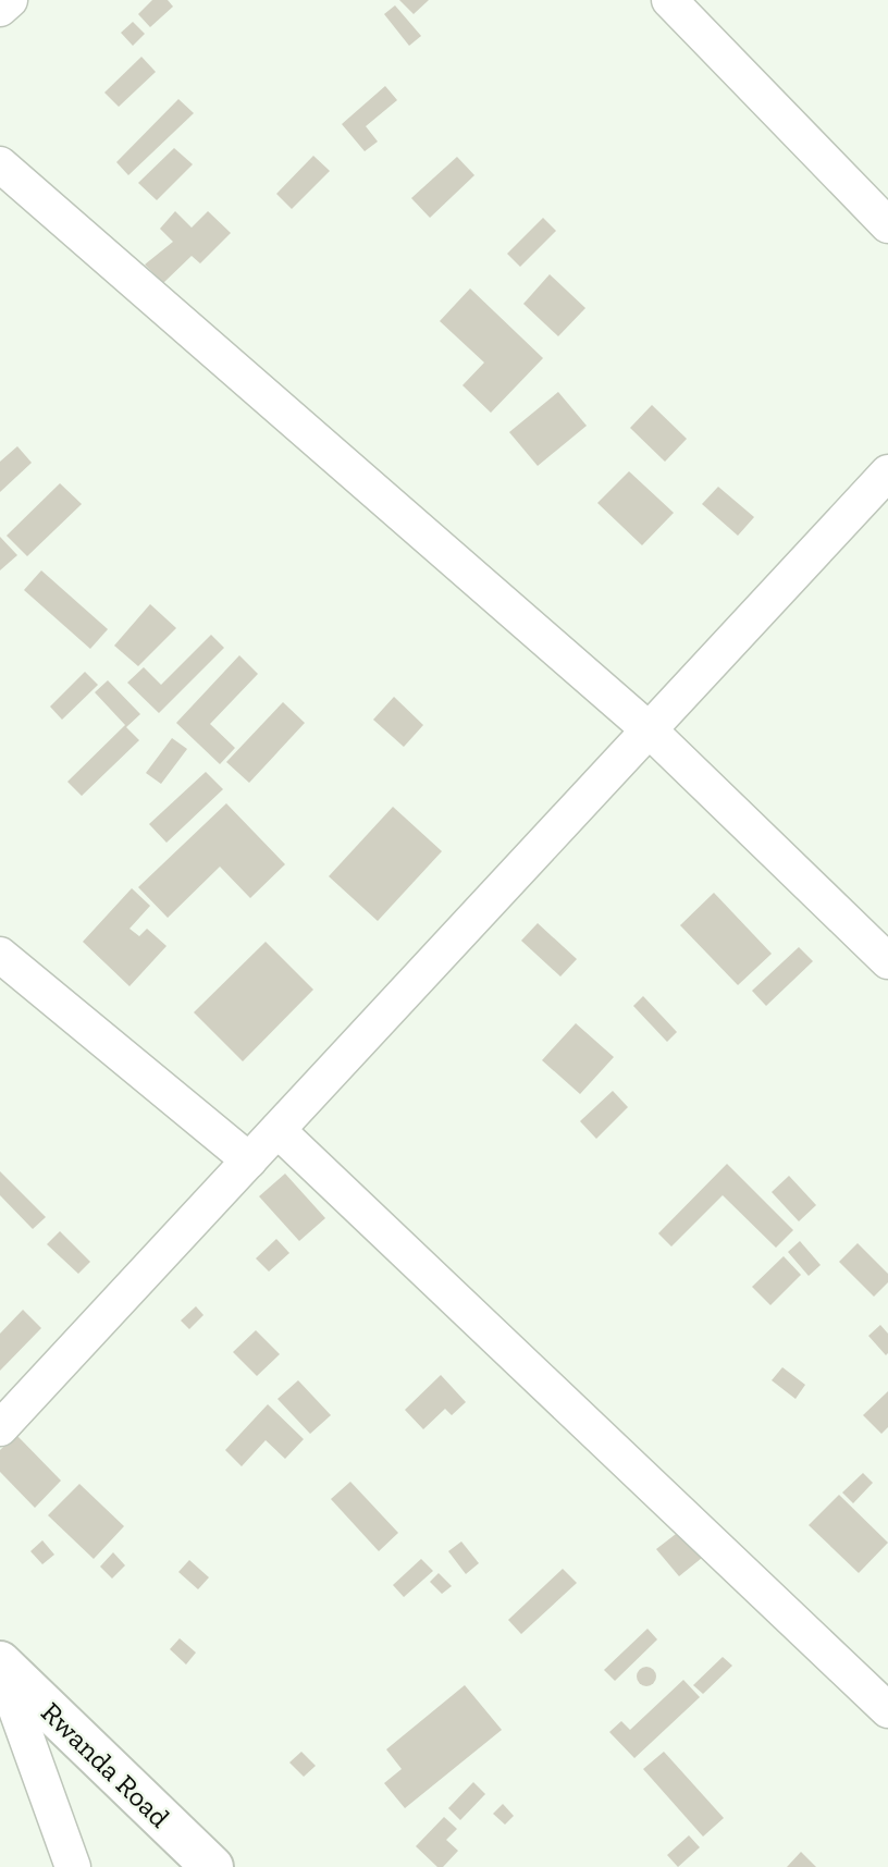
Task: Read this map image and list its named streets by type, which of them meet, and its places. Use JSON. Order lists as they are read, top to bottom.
{
  "streets": {
    "highway": ["Rwanda Road"]
  }
}
